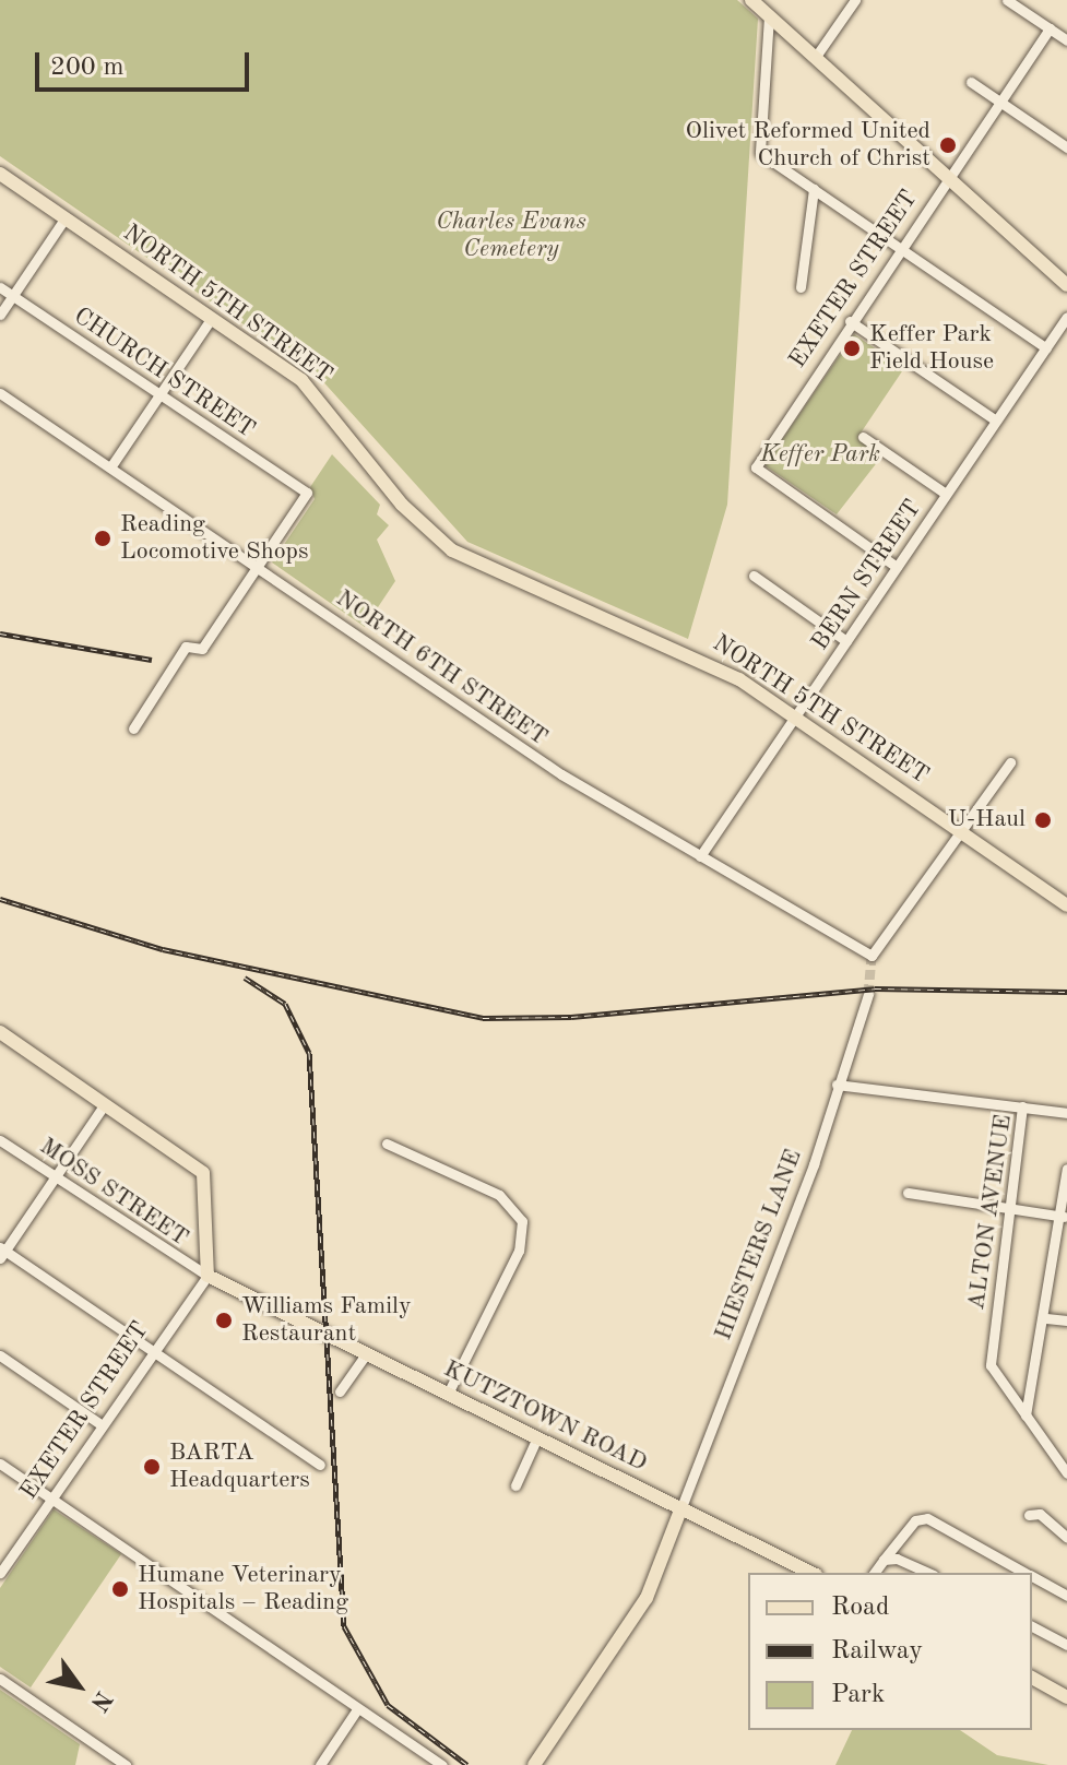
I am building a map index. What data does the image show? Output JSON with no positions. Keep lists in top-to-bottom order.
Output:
{
  "streets": {
    "main road": ["NORTH 5TH STREET", "KUTZTOWN ROAD"],
    "street": [
      "EXETER STREET",
      "CHURCH STREET",
      "BERN STREET",
      "NORTH 6TH STREET",
      "MOSS STREET",
      "ALTON AVENUE",
      "HIESTERS LANE"
    ]
  },
  "crossings": [
    ["EXETER STREET", "BERN STREET"],
    ["EXETER STREET", "MOSS STREET"],
    ["EXETER STREET", "KUTZTOWN ROAD"],
    ["NORTH 5TH STREET", "BERN STREET"],
    ["NORTH 5TH STREET", "NORTH 6TH STREET"],
    ["CHURCH STREET", "NORTH 6TH STREET"],
    ["BERN STREET", "NORTH 6TH STREET"],
    ["MOSS STREET", "KUTZTOWN ROAD"],
    ["HIESTERS LANE", "KUTZTOWN ROAD"]
  ],
  "parks": ["Charles Evans Cemetery", "Keffer Park"],
  "places": [
    "Olivet Reformed United Church of Christ",
    "Keffer Park Field House",
    "Reading Locomotive Shops",
    "U-Haul",
    "Williams Family Restaurant",
    "BARTA Headquarters",
    "Humane Veterinary Hospitals – Reading"
  ],
  "legend": ["Road", "Railway", "Park"],
  "scale_bar": "200 m",
  "north": "bottom right"
}
